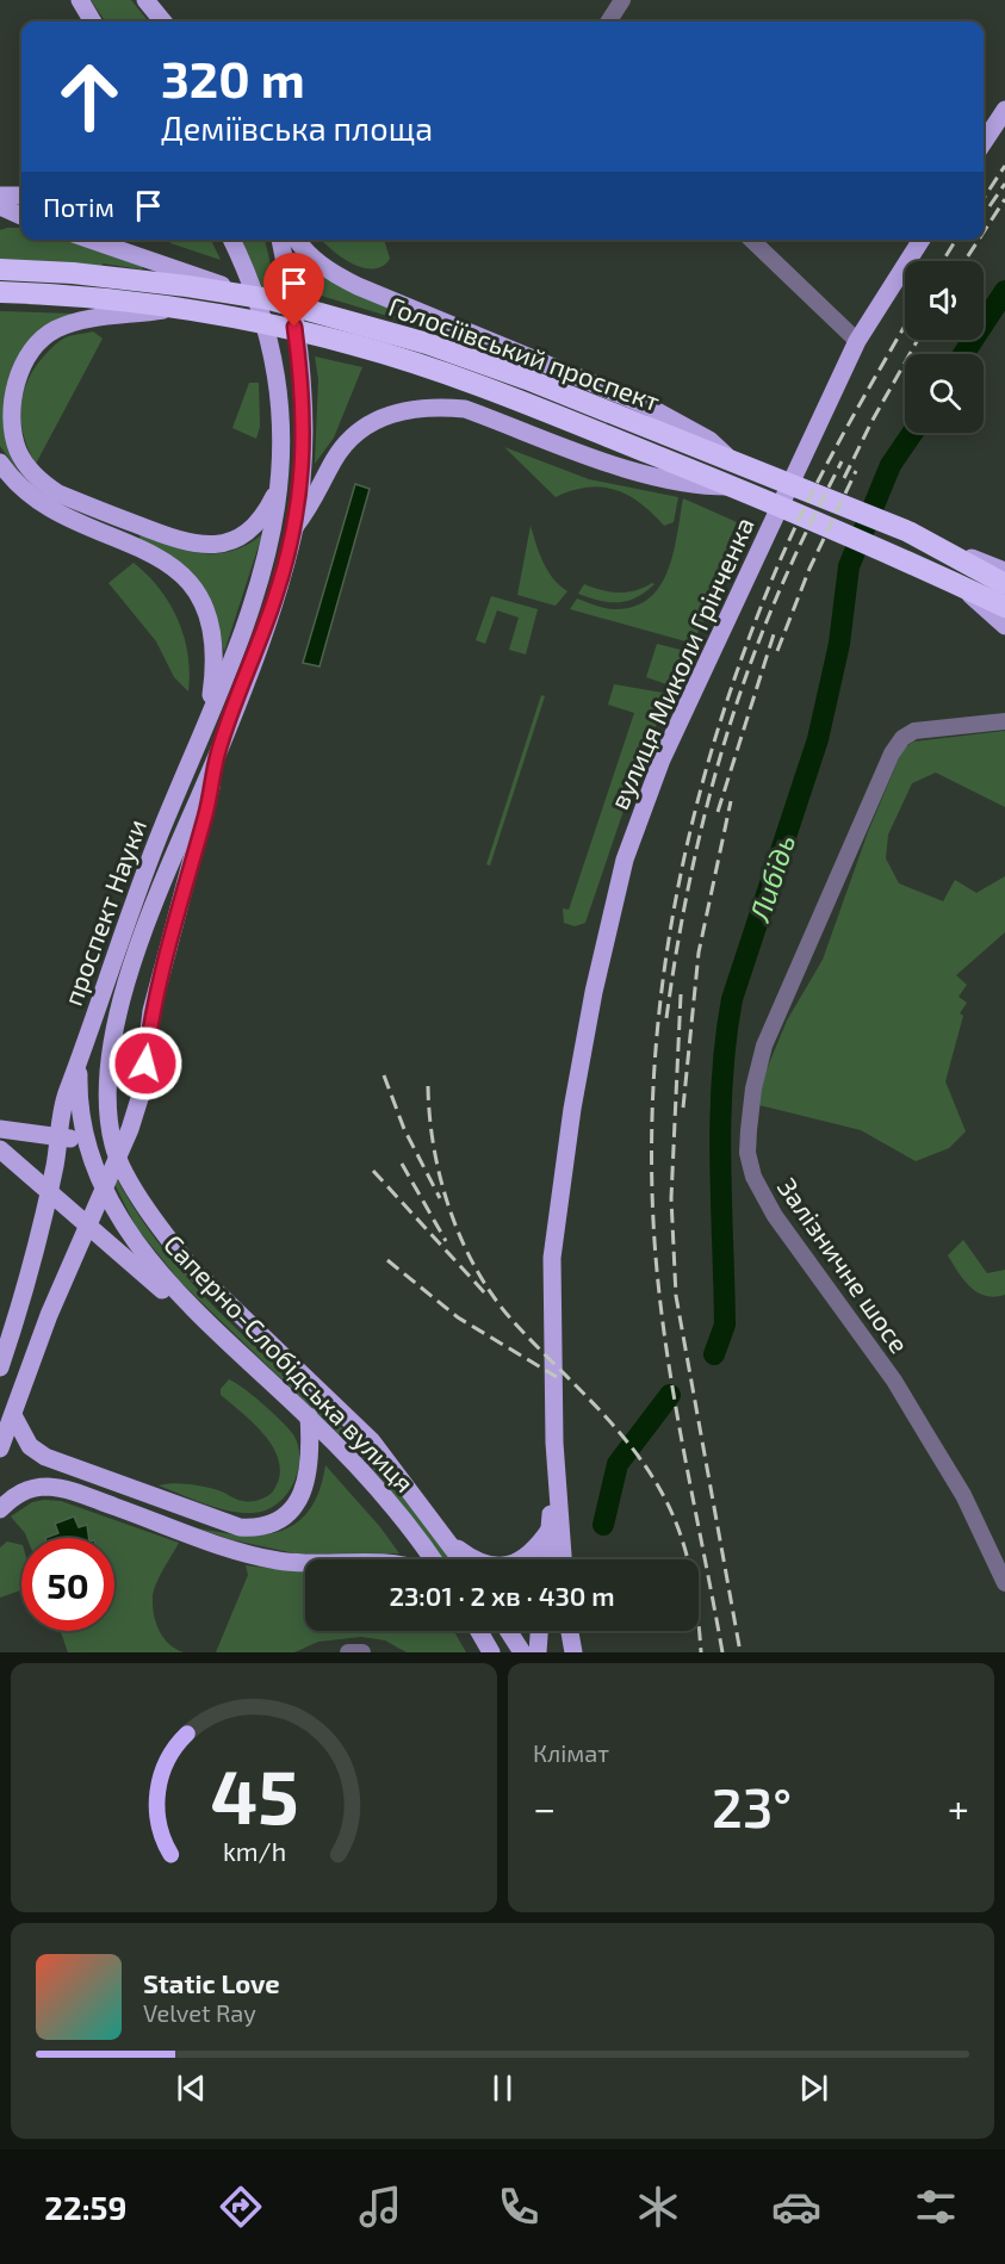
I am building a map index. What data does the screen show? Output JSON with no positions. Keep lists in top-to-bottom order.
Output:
{
  "streets": {
    "highway": ["Голосіївський проспект"],
    "main road": ["вулиця Миколи Грінченка", "проспект Науки", "Саперно-Слобідська вулиця"],
    "street": ["Залізничне шосе"]
  },
  "crossings": [
    ["проспект Науки", "Саперно-Слобідська вулиця"]
  ],
  "water": ["Либідь"],
  "page": {
    "turn": ["320 m", "Деміївська площа"],
    "then": "Потім",
    "limit": "50",
    "trip": "23:01 · 2 хв · 430 m",
    "tile": "Клімат",
    "heat": ["−", "23°", "+"],
    "song": ["Static Love", "Velvet Ray"],
    "tabs": "22:59",
    "gauge": ["45", "km/h"]
  }
}
